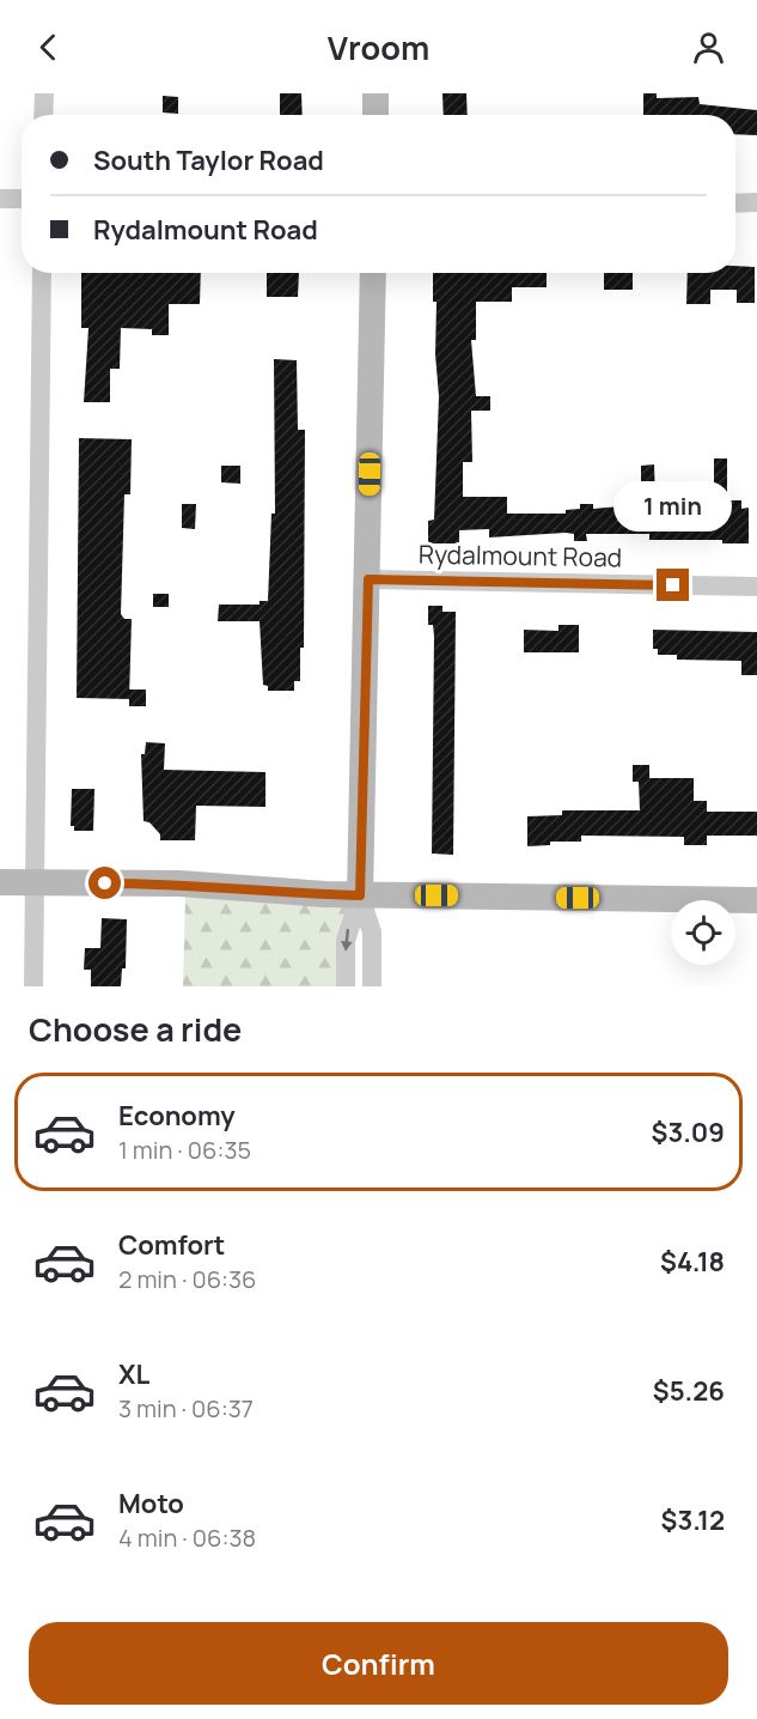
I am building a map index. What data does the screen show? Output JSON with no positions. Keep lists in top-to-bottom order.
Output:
{
  "streets": {
    "street": ["Rydalmount Road"]
  },
  "page": {
    "header": "Vroom",
    "banner": ["South Taylor Road", "Rydalmount Road"],
    "bubble": "1 min",
    "heading": "Choose a ride",
    "list": [
      {
        "name": "Economy",
        "note": "1 min · 06:35",
        "value": "$3.09"
      },
      {
        "name": "Comfort",
        "note": "2 min · 06:36",
        "value": "$4.18"
      },
      {
        "name": "XL",
        "note": "3 min · 06:37",
        "value": "$5.26"
      },
      {
        "name": "Moto",
        "note": "4 min · 06:38",
        "value": "$3.12"
      }
    ],
    "buttons": "Confirm"
  }
}
